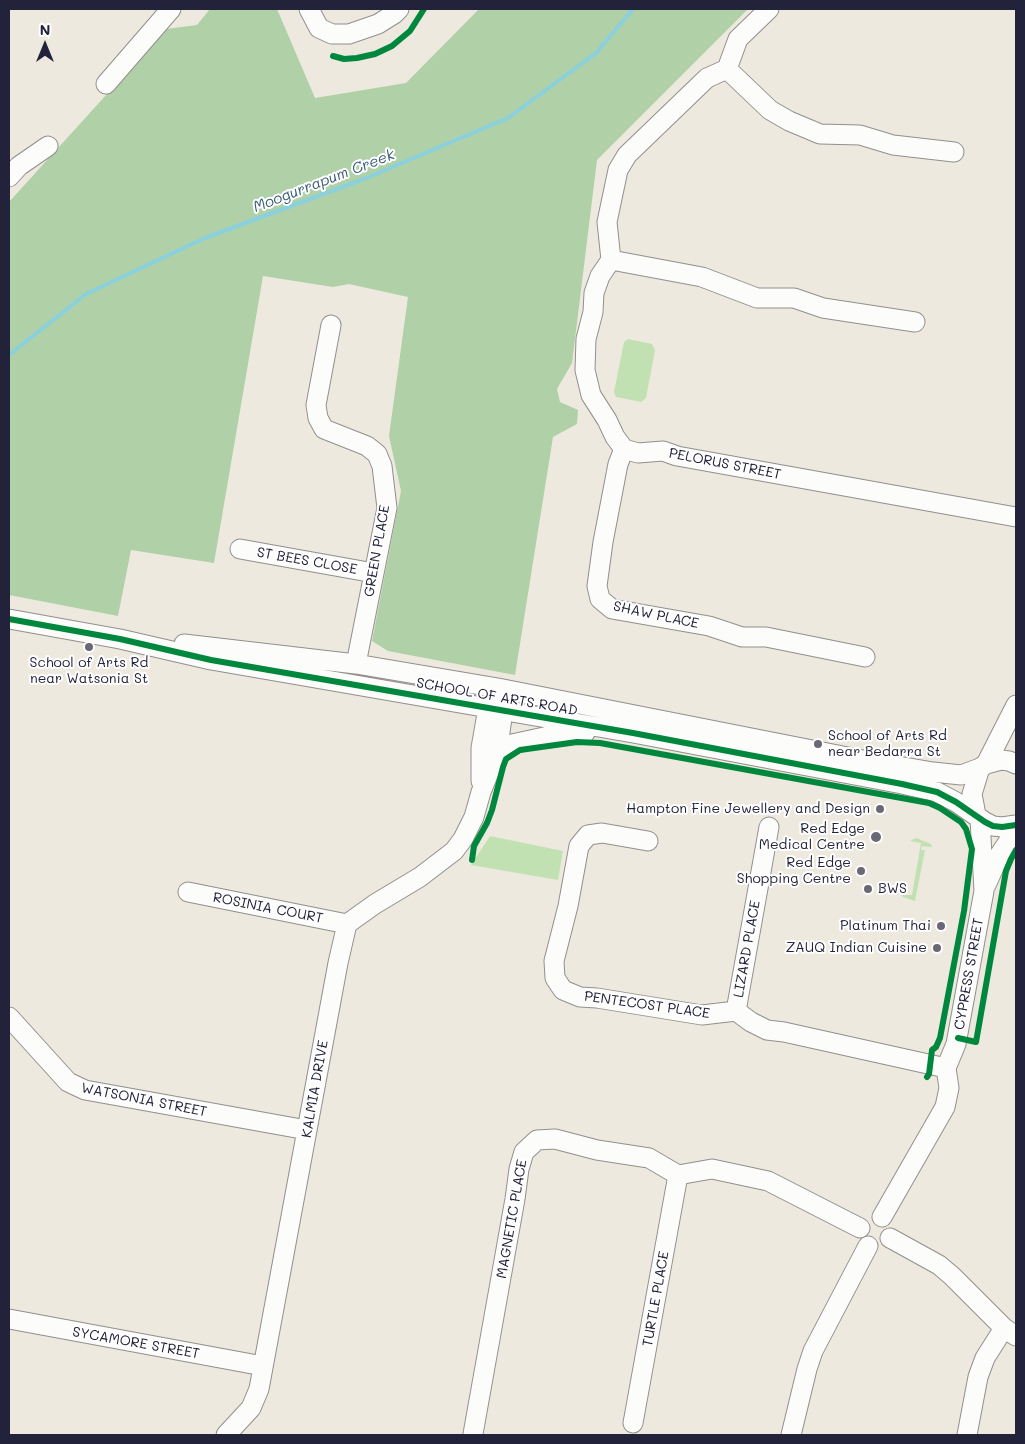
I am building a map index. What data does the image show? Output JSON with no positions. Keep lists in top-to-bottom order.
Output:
{
  "streets": {
    "street": [
      "PELORUS STREET",
      "GREEN PLACE",
      "ST BEES CLOSE",
      "SHAW PLACE",
      "SCHOOL OF ARTS ROAD",
      "ROSINIA COURT",
      "LIZARD PLACE",
      "CYPRESS STREET",
      "PENTECOST PLACE",
      "KALMIA DRIVE",
      "WATSONIA STREET",
      "MAGNETIC PLACE",
      "TURTLE PLACE",
      "SYCAMORE STREET"
    ]
  },
  "crossings": [
    ["PELORUS STREET", "SHAW PLACE"],
    ["GREEN PLACE", "ST BEES CLOSE"],
    ["GREEN PLACE", "SCHOOL OF ARTS ROAD"],
    ["SCHOOL OF ARTS ROAD", "CYPRESS STREET"],
    ["ROSINIA COURT", "KALMIA DRIVE"],
    ["LIZARD PLACE", "PENTECOST PLACE"],
    ["KALMIA DRIVE", "WATSONIA STREET"],
    ["KALMIA DRIVE", "SYCAMORE STREET"],
    ["MAGNETIC PLACE", "TURTLE PLACE"]
  ],
  "water": ["Moogurrapum Creek"],
  "places": [
    "School of Arts Rd near Watsonia St",
    "School of Arts Rd near Bedarra St",
    "Hampton Fine Jewellery and Design",
    "Red Edge Medical Centre",
    "Red Edge Shopping Centre",
    "BWS",
    "Platinum Thai",
    "ZAUQ Indian Cuisine"
  ],
  "north": "top"
}
